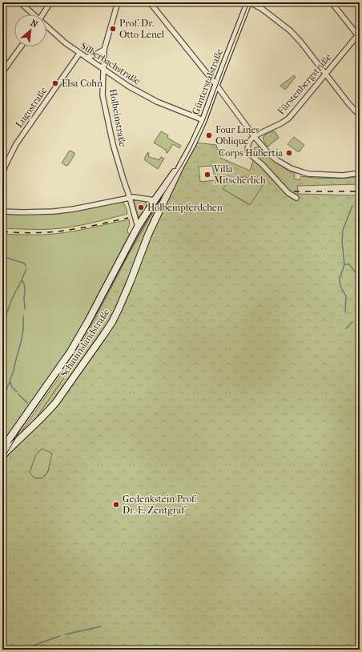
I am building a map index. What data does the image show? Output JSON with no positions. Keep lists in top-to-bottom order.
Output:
{
  "streets": {
    "main road": ["Günterstalstraße", "Schauinslandstraße"],
    "street": [
      "Silberbachstraße",
      "Fürstenbergstraße",
      "Lugostraße",
      "Holbeinstraße"
    ]
  },
  "crossings": [
    ["Silberbachstraße", "Günterstalstraße"],
    ["Silberbachstraße", "Lugostraße"],
    ["Silberbachstraße", "Holbeinstraße"],
    ["Günterstalstraße", "Holbeinstraße"],
    ["Günterstalstraße", "Schauinslandstraße"],
    ["Holbeinstraße", "Schauinslandstraße"]
  ],
  "places": [
    "Prof. Dr. Otto Lenel",
    "Elsa Cohn",
    "Four Lines Oblique",
    "Corps Hubertia",
    "Villa Mitscherlich",
    "Holbeinpferdchen",
    "Gedenkstein Prof. Dr. E. Zentgraf"
  ],
  "north": "top right"
}
